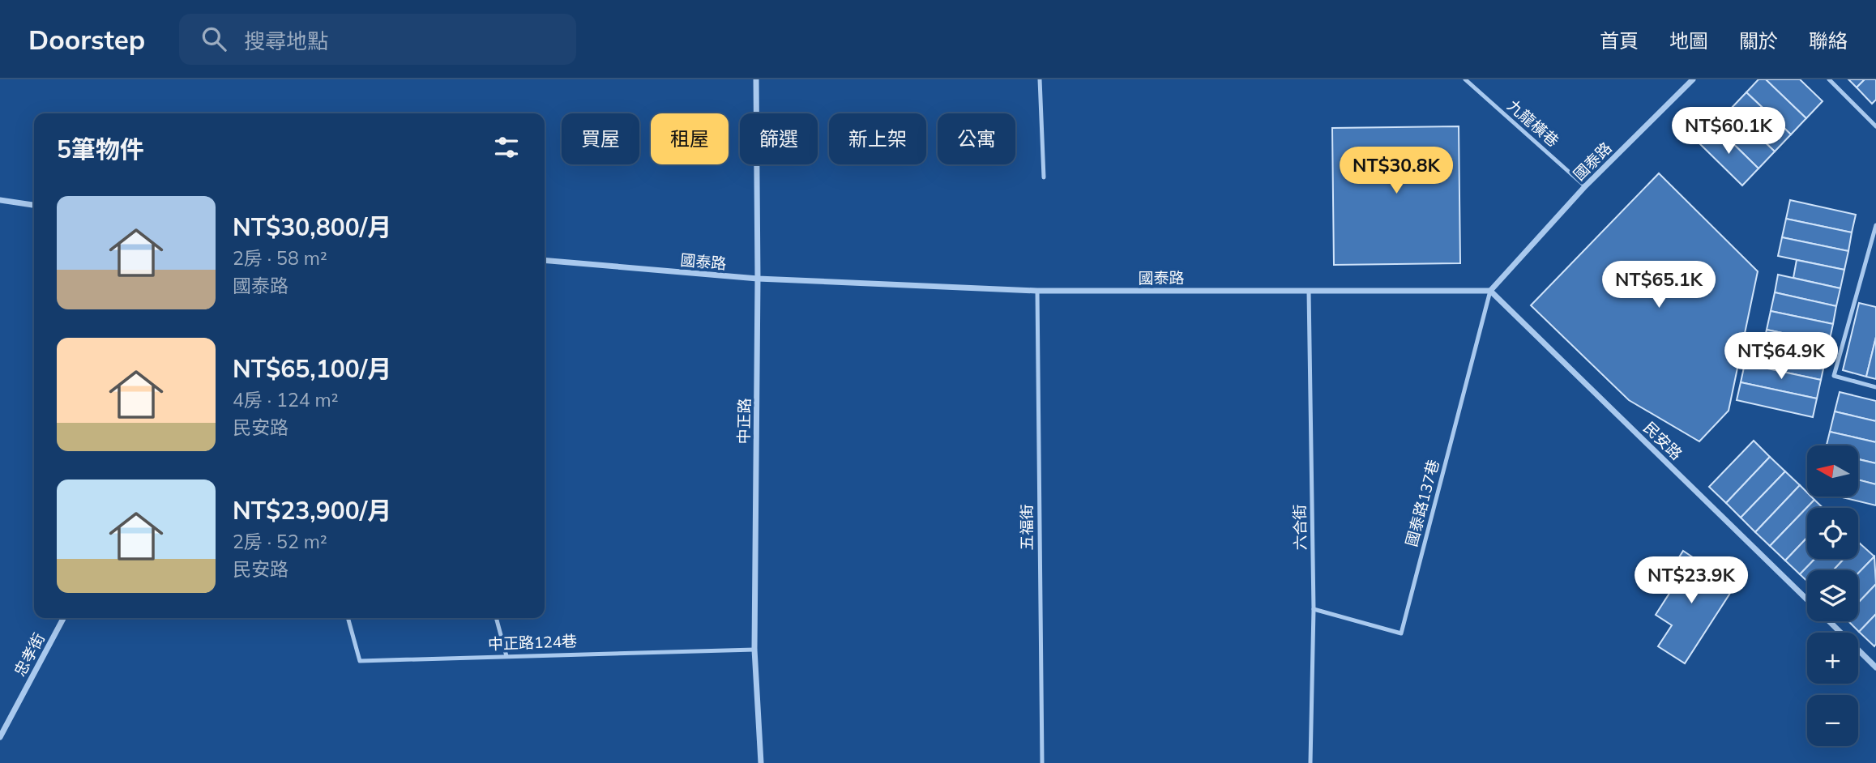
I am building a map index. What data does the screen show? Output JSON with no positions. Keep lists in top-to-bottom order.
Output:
{
  "streets": {
    "street": [
      "國泰路",
      "中正路",
      "民安路",
      "忠孝街"
    ],
    "lane": [
      "九龍橫巷",
      "國泰路137巷",
      "五福街",
      "六合街",
      "中正路124巷"
    ]
  },
  "crossings": [
    ["九龍橫巷", "國泰路"],
    ["國泰路", "中正路"],
    ["國泰路", "民安路"],
    ["國泰路", "國泰路137巷"],
    ["國泰路", "五福街"],
    ["國泰路", "六合街"],
    ["中正路", "中正路124巷"],
    ["民安路", "國泰路137巷"],
    ["國泰路137巷", "六合街"]
  ],
  "north": "left",
  "page": {
    "header": "Doorstep",
    "search": "搜尋地點",
    "nav": [
      "首頁",
      "地圖",
      "關於",
      "聯絡"
    ],
    "price": [
      "NT$60.1K",
      "NT$30.8K",
      "NT$65.1K",
      "NT$64.9K",
      "NT$23.9K"
    ],
    "chip": [
      "買屋",
      "租屋",
      "篩選",
      "新上架",
      "公寓"
    ],
    "heading": "5筆物件",
    "list": [
      {
        "name": "NT$30,800/月",
        "note": "2房 · 58 m² · 國泰路"
      },
      {
        "name": "NT$65,100/月",
        "note": "4房 · 124 m² · 民安路"
      },
      {
        "name": "NT$23,900/月",
        "note": "2房 · 52 m² · 民安路"
      }
    ],
    "map_buttons": ["+", "−"]
  }
}
